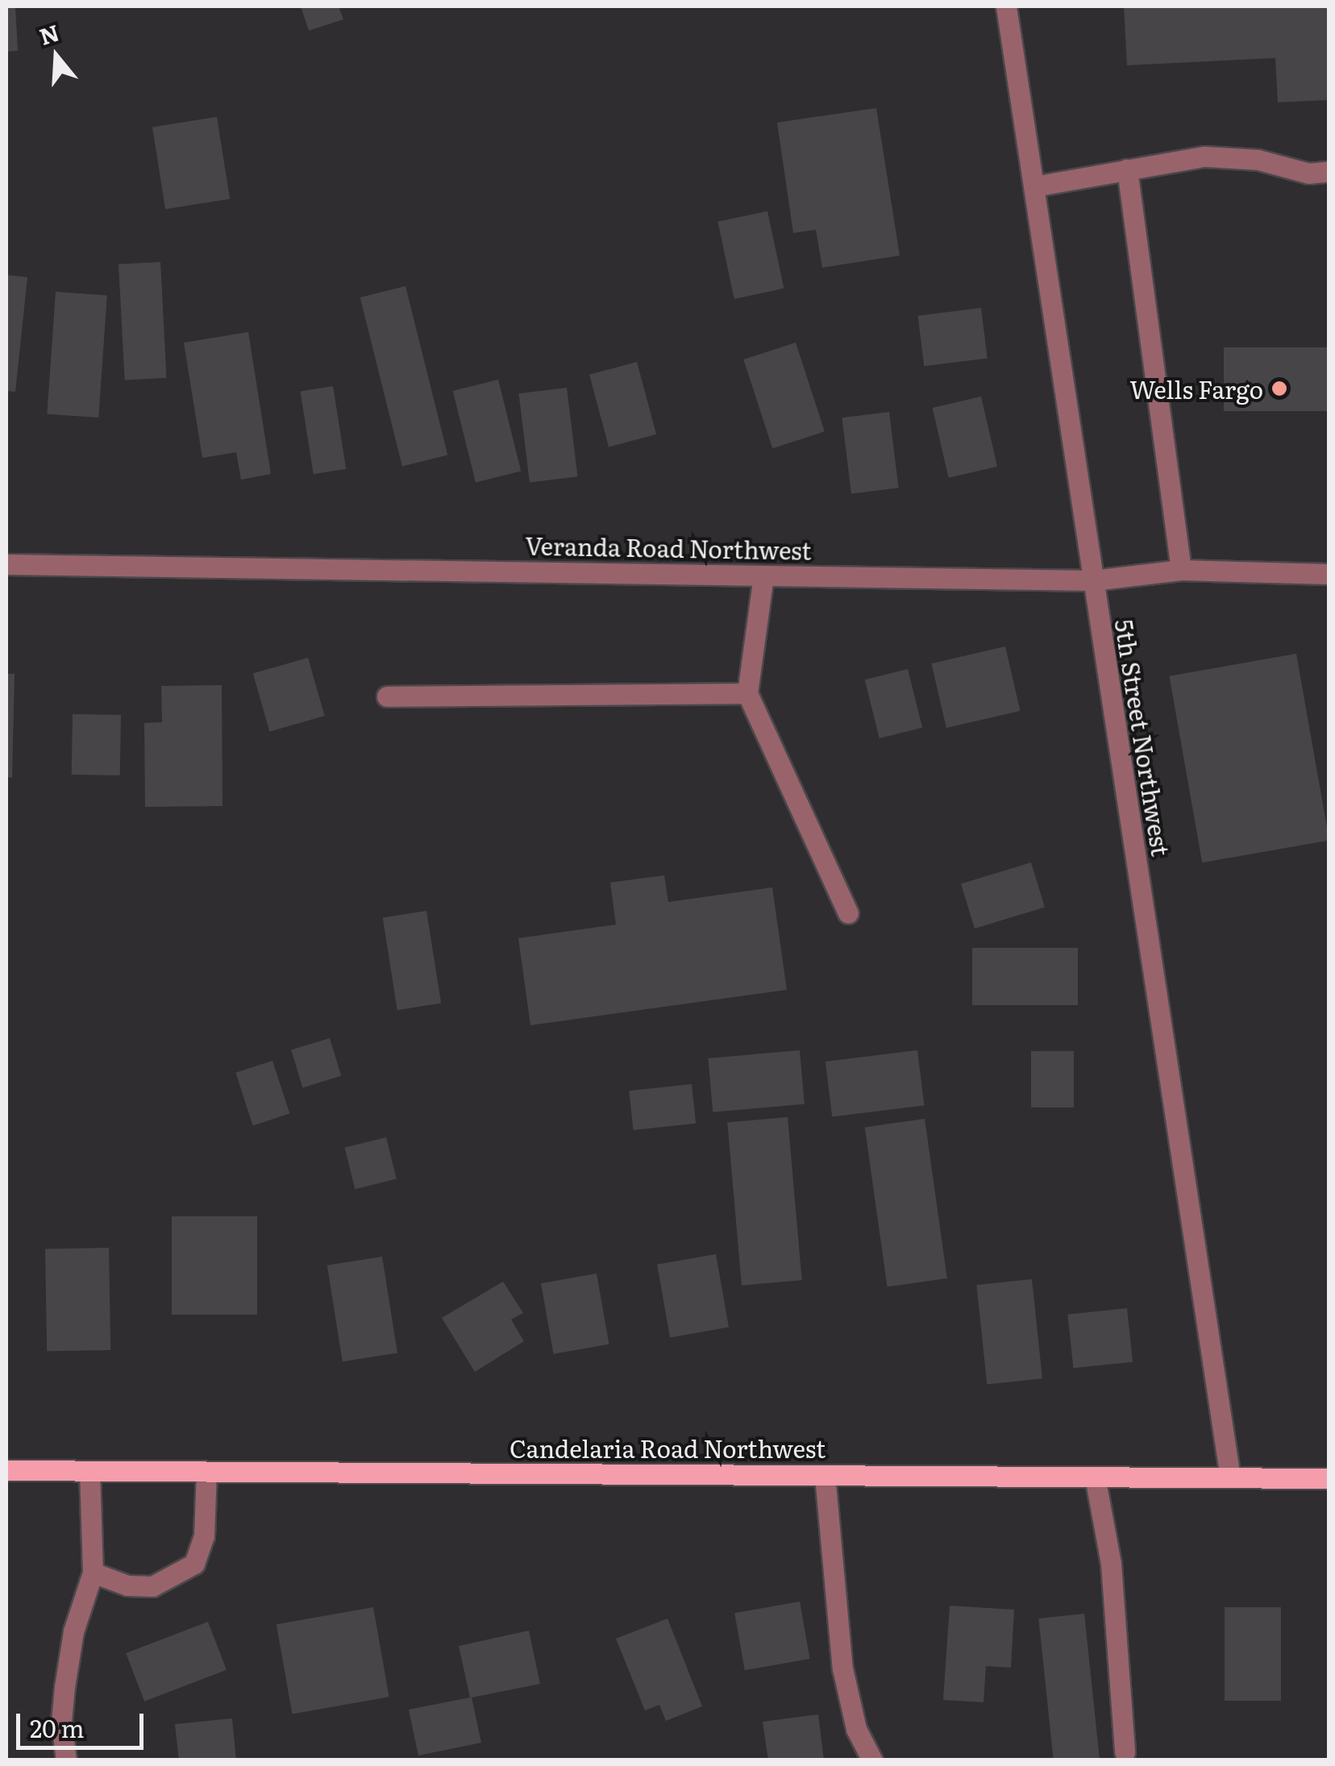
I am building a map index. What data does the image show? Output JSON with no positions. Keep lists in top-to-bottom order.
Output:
{
  "streets": {
    "main road": ["Candelaria Road Northwest"],
    "street": ["Veranda Road Northwest", "5th Street Northwest"]
  },
  "crossings": [
    ["Veranda Road Northwest", "5th Street Northwest"],
    ["5th Street Northwest", "Candelaria Road Northwest"]
  ],
  "places": ["Wells Fargo"],
  "scale_bar": "20 m",
  "north": "top"
}
